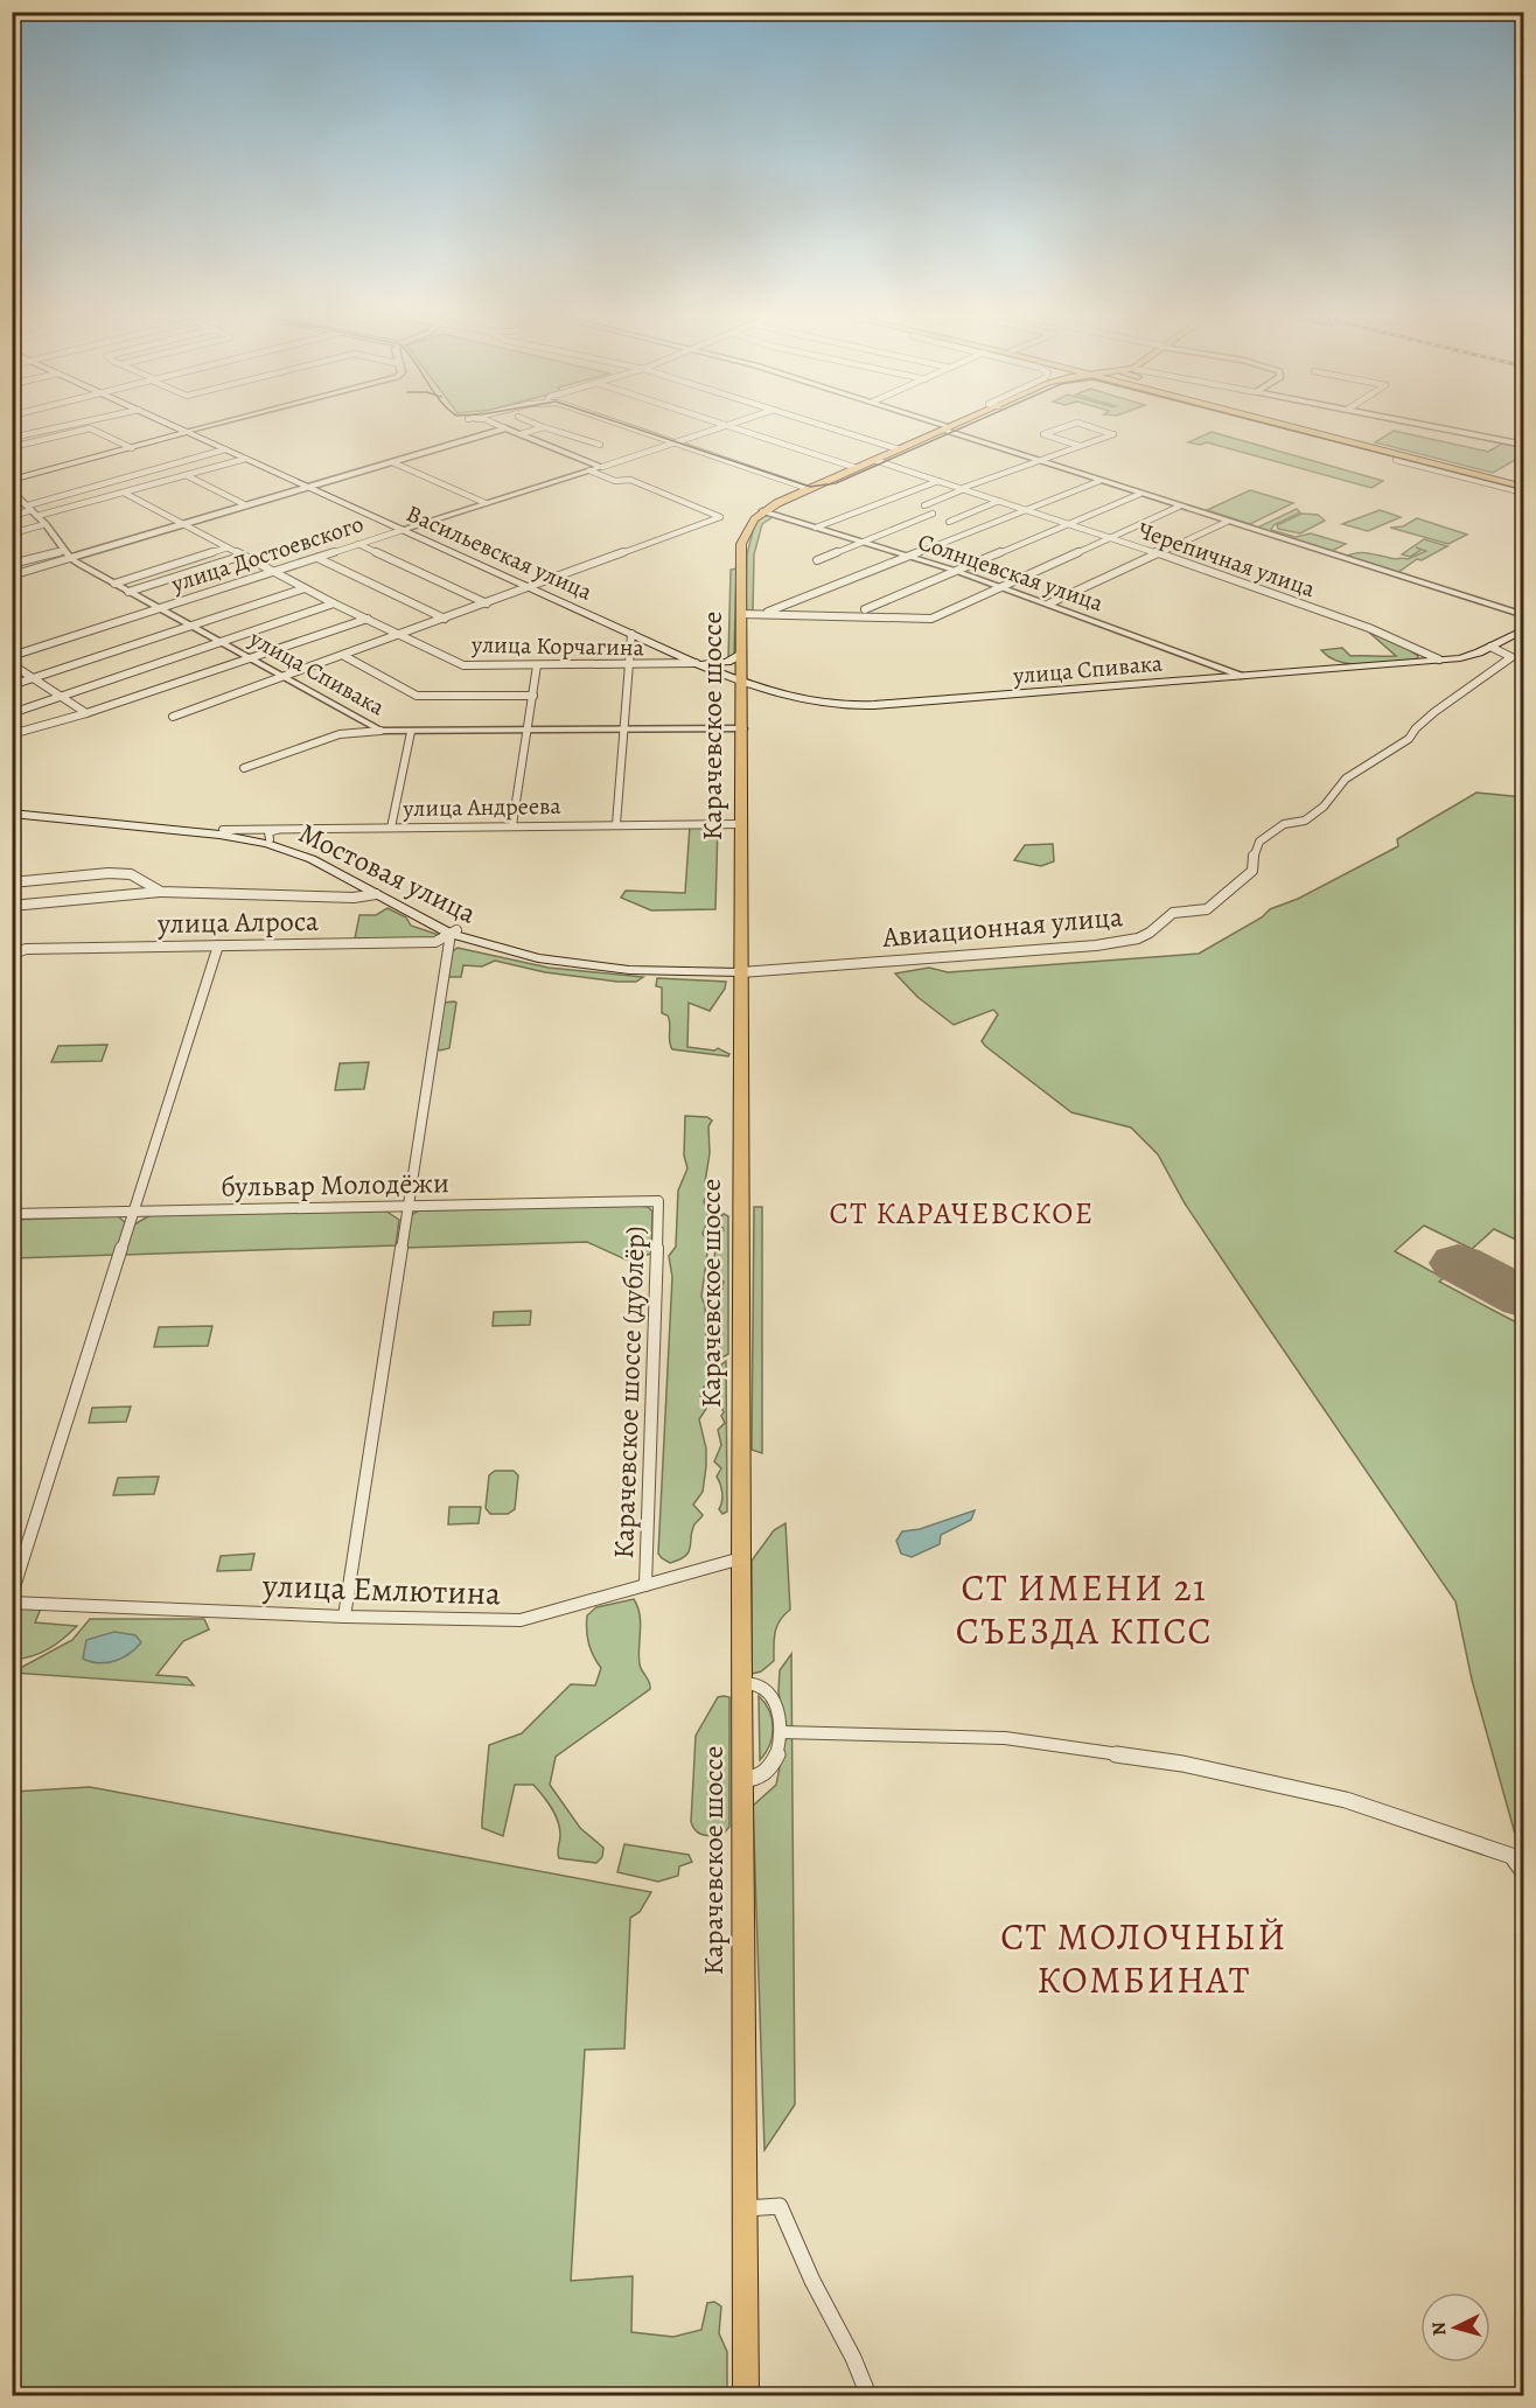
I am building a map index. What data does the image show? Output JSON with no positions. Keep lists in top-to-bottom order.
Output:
{
  "streets": {
    "main road": [
      "Васильевская улица",
      "улица Спивака",
      "Карачевское шоссе",
      "Мостовая улица"
    ],
    "street": [
      "улица Достоевского",
      "Черепичная улица",
      "Солнцевская улица",
      "улица Корчагина",
      "улица Андреева",
      "улица Алроса",
      "Авиационная улица",
      "бульвар Молодёжи",
      "Карачевское шоссе (дублёр)",
      "улица Емлютина"
    ]
  },
  "crossings": [
    ["Васильевская улица", "улица Достоевского"],
    ["Васильевская улица", "улица Корчагина"],
    ["Васильевская улица", "улица Спивака"],
    ["Васильевская улица", "Карачевское шоссе"],
    ["улица Достоевского", "улица Корчагина"],
    ["улица Достоевского", "улица Спивака"],
    ["Черепичная улица", "улица Спивака"],
    ["Солнцевская улица", "улица Спивака"],
    ["Солнцевская улица", "Карачевское шоссе"],
    ["улица Спивака", "Карачевское шоссе"],
    ["Карачевское шоссе", "улица Андреева"],
    ["Карачевское шоссе", "Мостовая улица"],
    ["Карачевское шоссе", "Авиационная улица"],
    ["Карачевское шоссе", "улица Емлютина"],
    ["улица Андреева", "Мостовая улица"],
    ["Мостовая улица", "улица Алроса"],
    ["Мостовая улица", "Авиационная улица"],
    ["бульвар Молодёжи", "Карачевское шоссе (дублёр)"],
    ["Карачевское шоссе (дублёр)", "улица Емлютина"]
  ],
  "districts": ["СТ КАРАЧЕВСКОЕ", "СТ ИМЕНИ 21 СЪЕЗДА КПСС", "СТ МОЛОЧНЫЙ КОМБИНАТ"],
  "north": "left"
}
